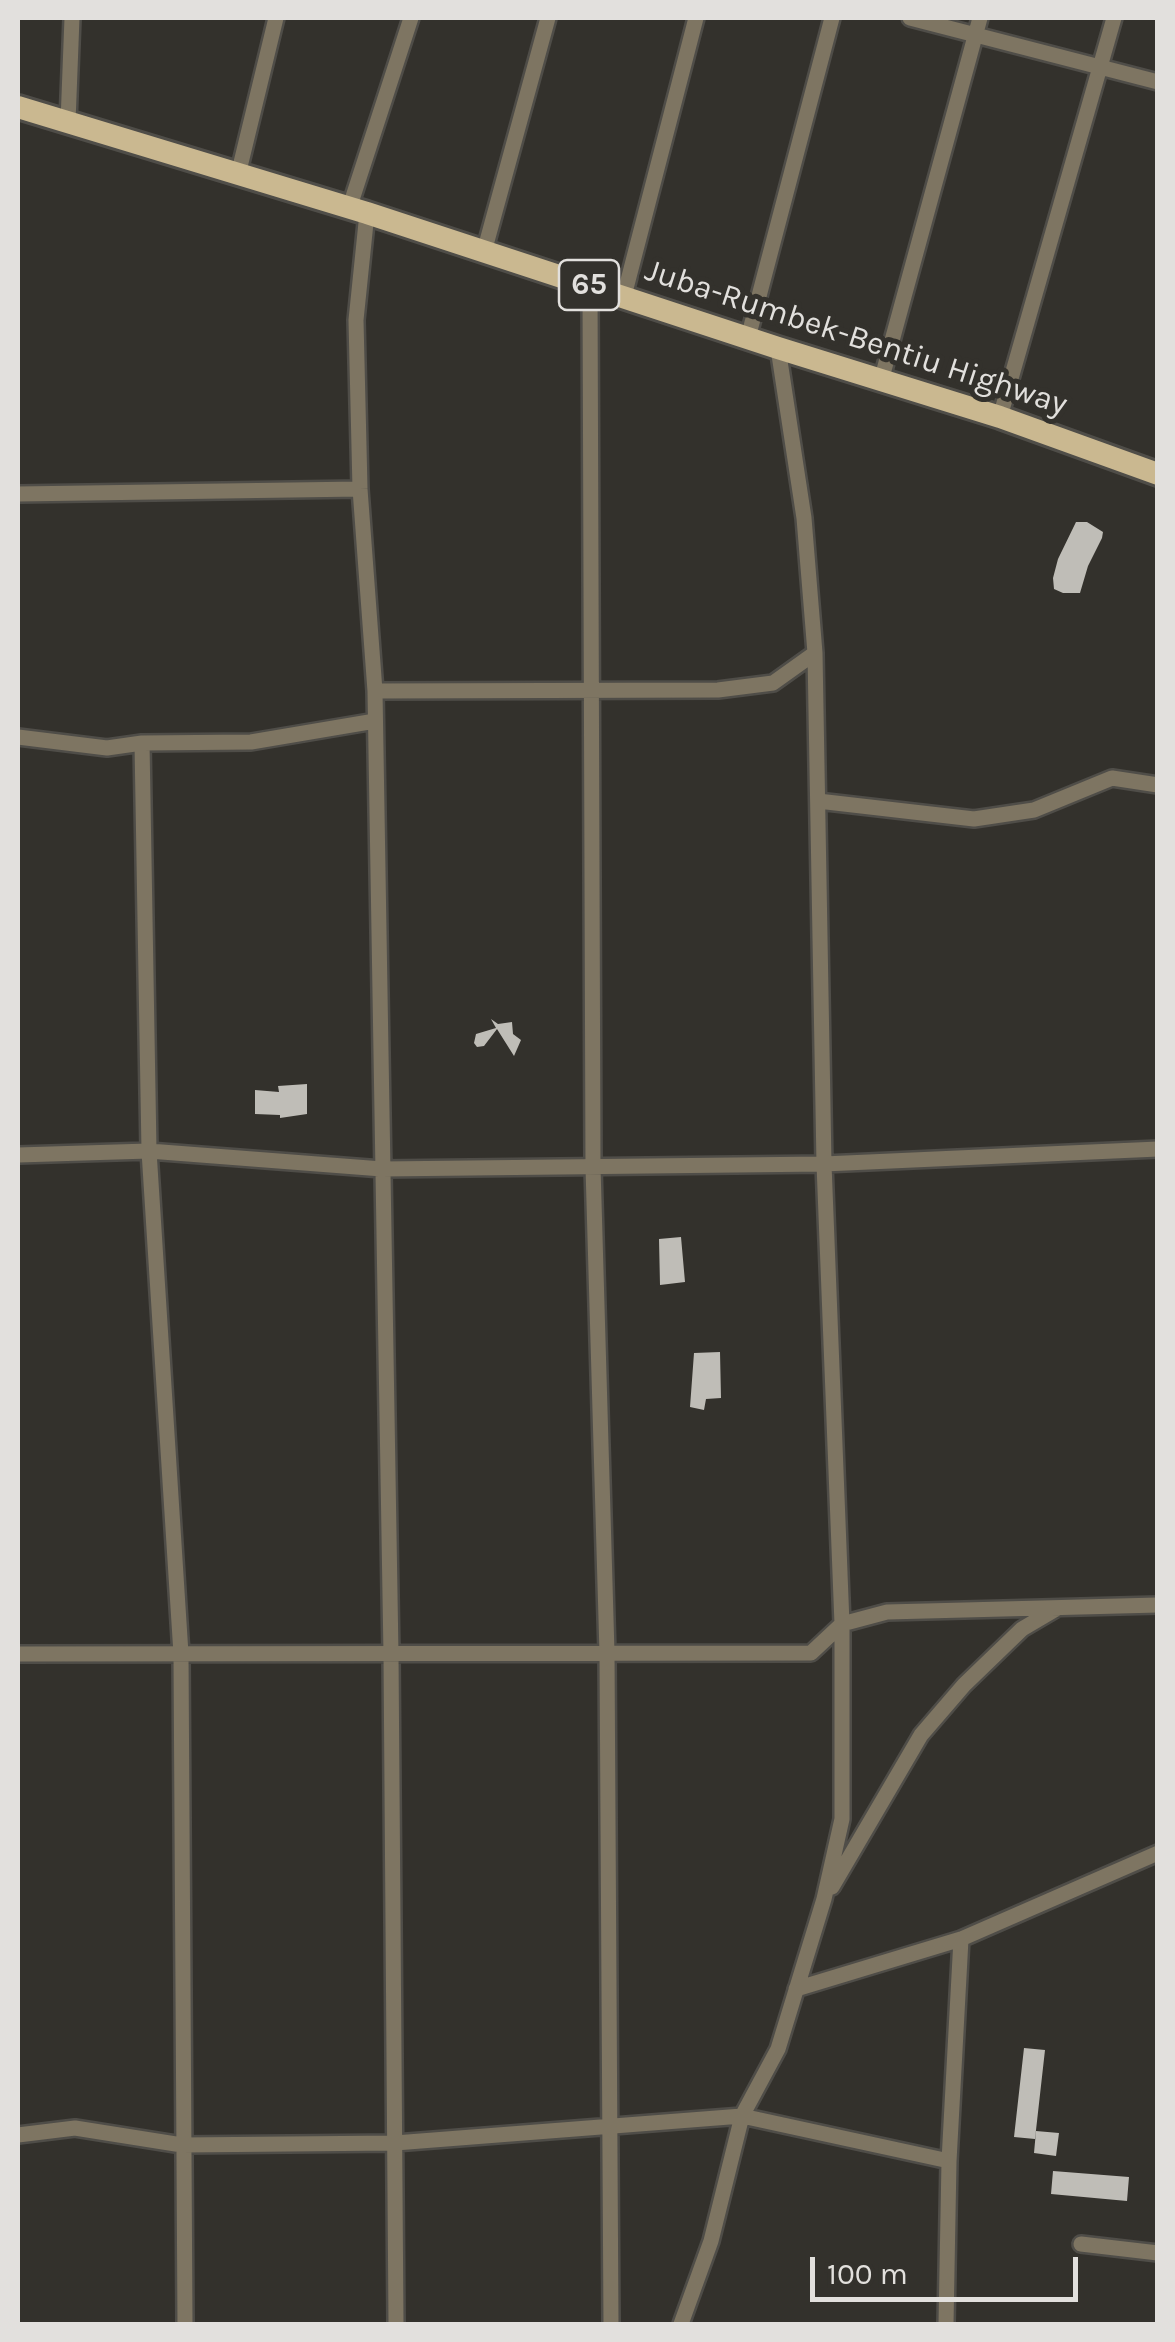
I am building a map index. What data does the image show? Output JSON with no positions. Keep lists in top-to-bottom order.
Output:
{
  "streets": {
    "main road": ["65", "Juba-Rumbek-Bentiu Highway"]
  },
  "scale_bar": "100 m"
}
